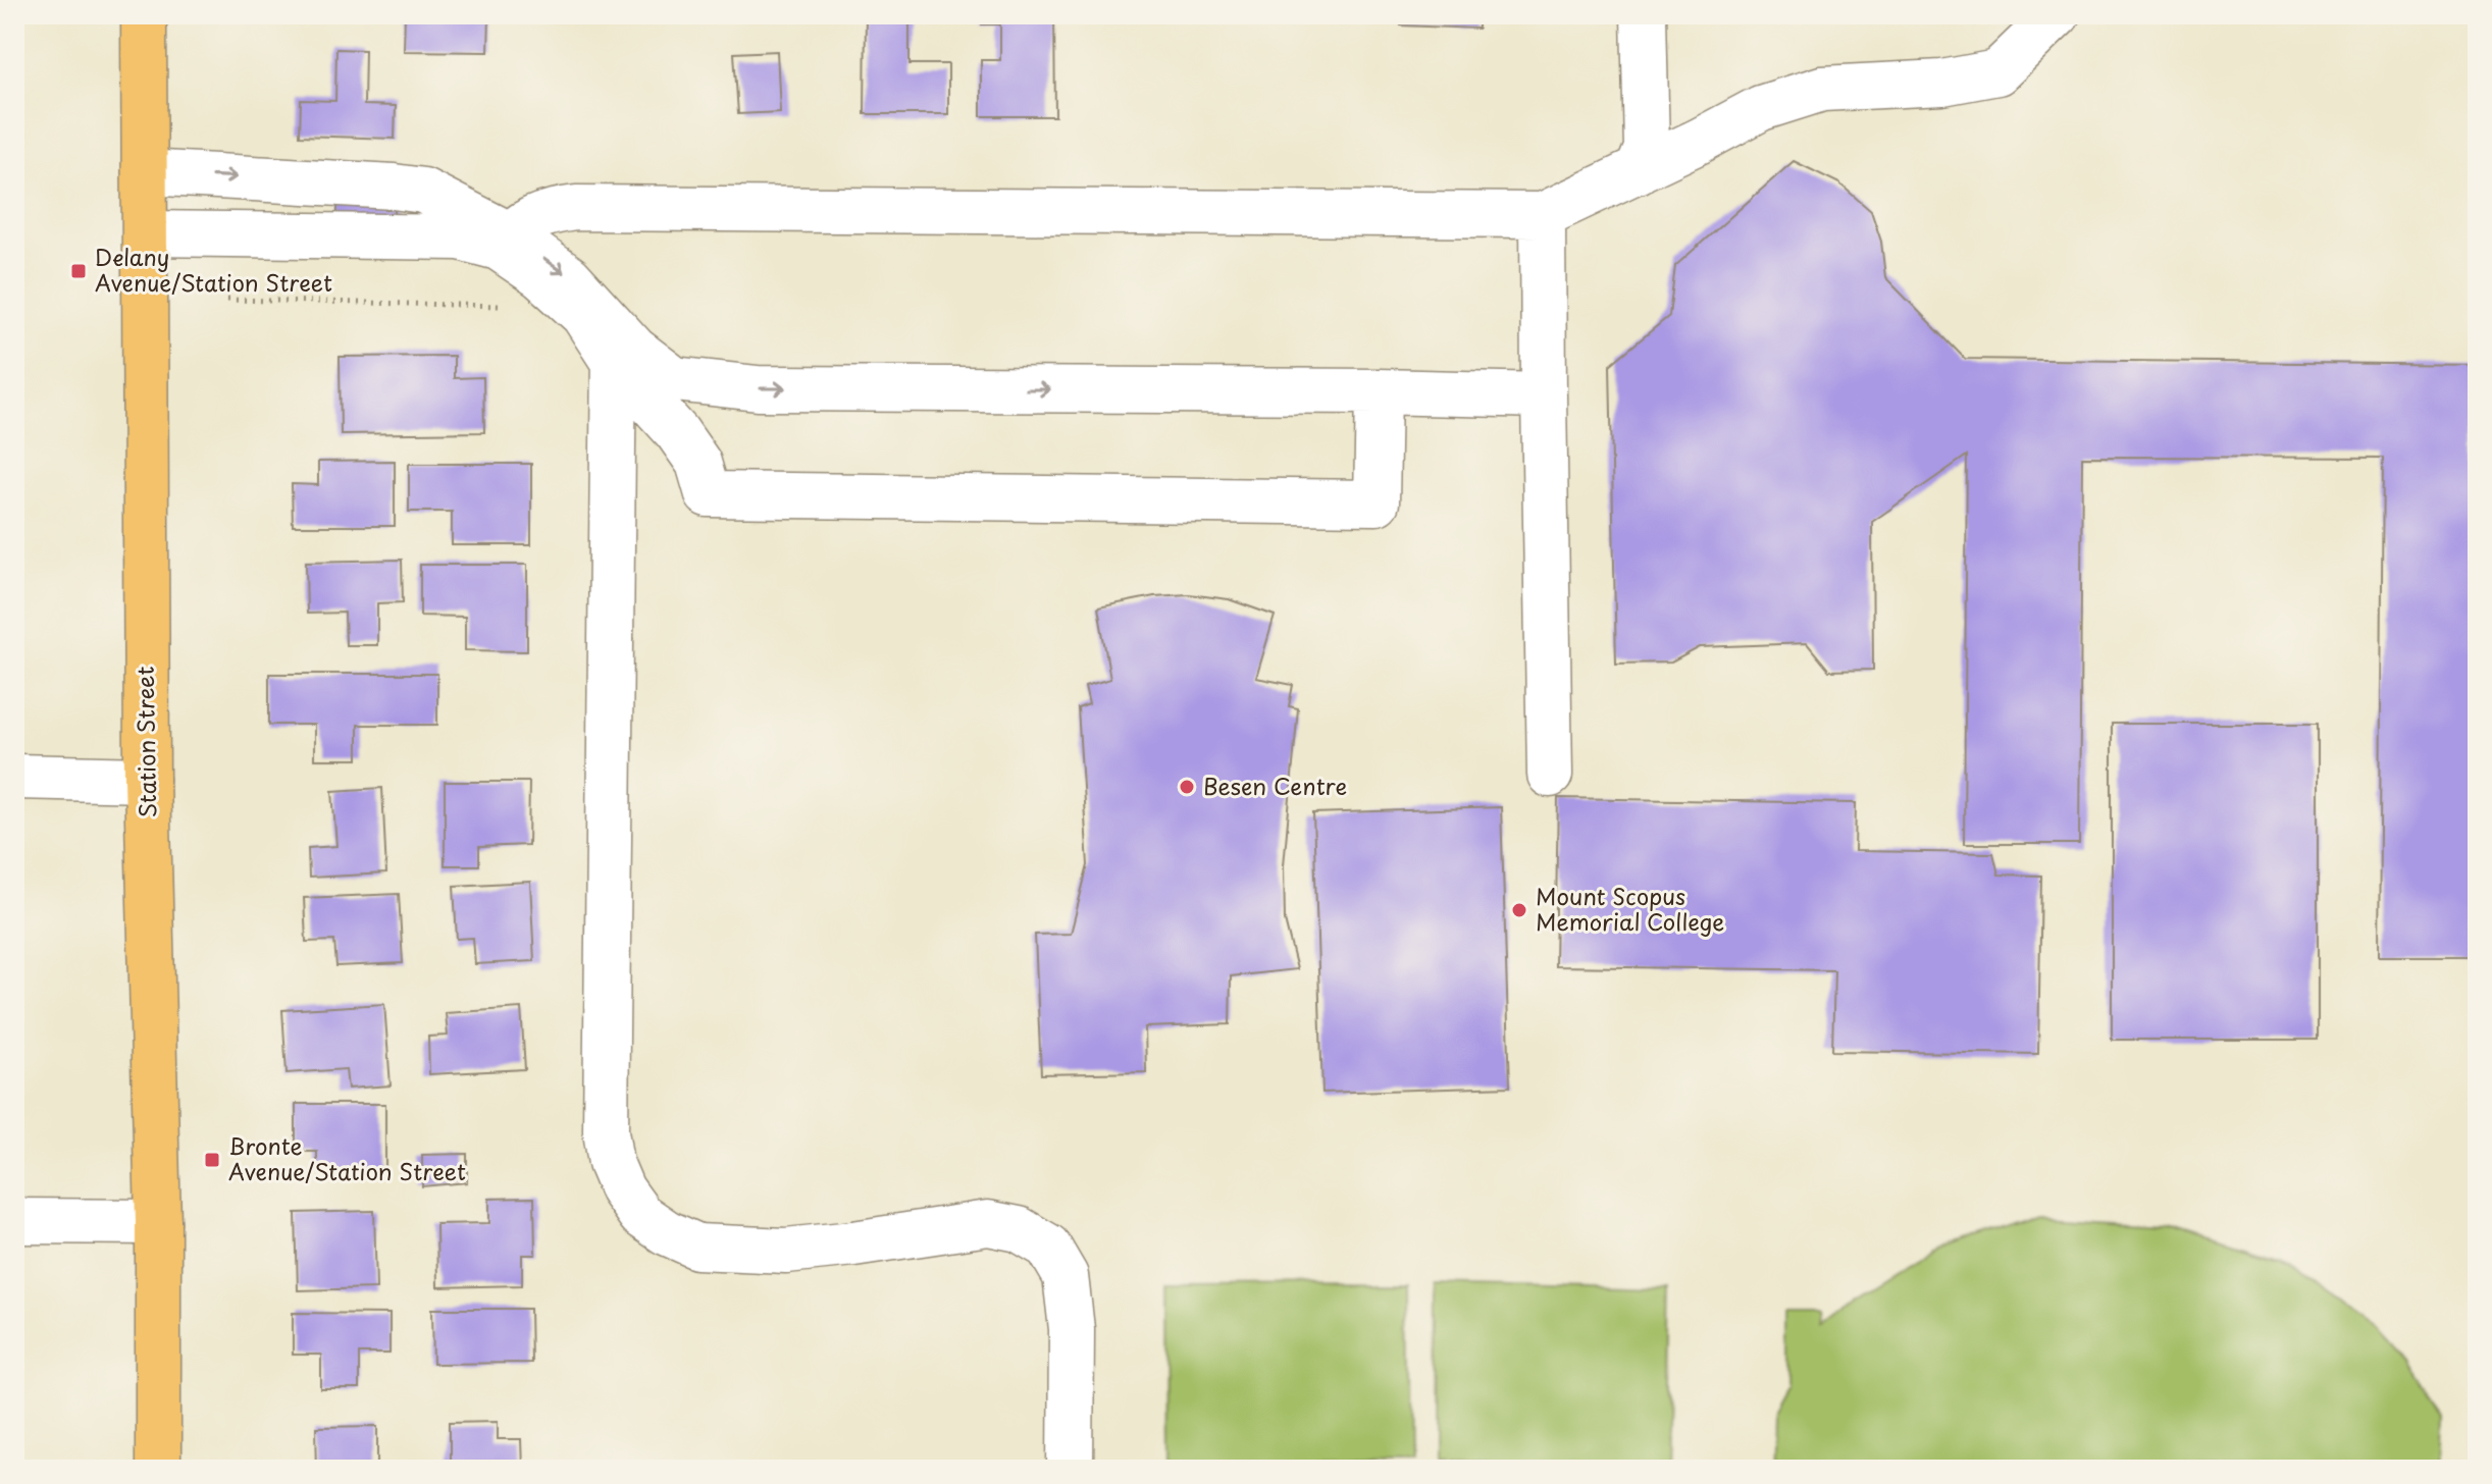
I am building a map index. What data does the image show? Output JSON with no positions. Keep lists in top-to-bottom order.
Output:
{
  "streets": {
    "main road": ["Station Street"]
  },
  "places": {
    "transit": ["Delany Avenue/Station Street", "Bronte Avenue/Station Street"],
    "other": ["Besen Centre", "Mount Scopus Memorial College"]
  }
}
